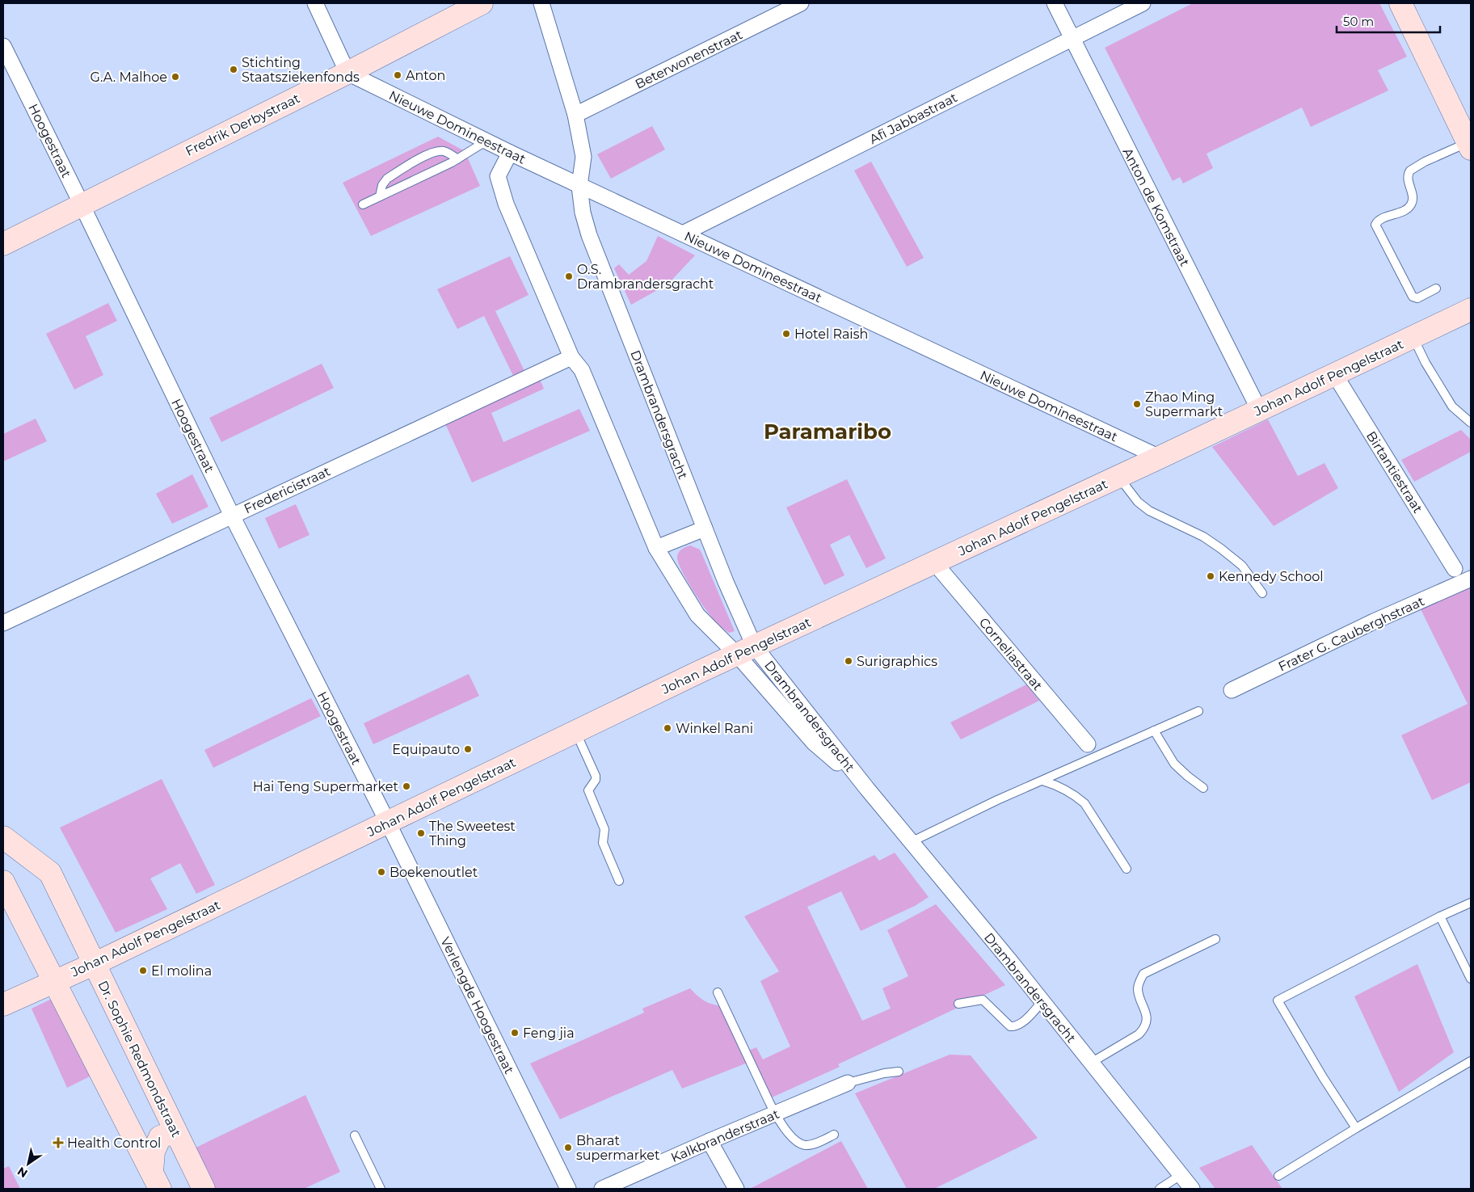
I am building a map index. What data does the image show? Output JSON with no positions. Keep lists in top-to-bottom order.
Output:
{
  "streets": {
    "main road": ["Fredrik Derbystraat", "Johan Adolf Pengelstraat", "Dr. Sophie Redmondstraat"],
    "street": [
      "Beterwonenstraat",
      "Afi Jabbastraat",
      "Nieuwe Domineestraat",
      "Hoogestraat",
      "Anton de Komstraat",
      "Drambrandersgracht",
      "Birtantiestraat",
      "Fredericistraat",
      "Frater G. Cauberghstraat",
      "Corneliastraat",
      "Verlengde Hoogestraat",
      "Kalkbranderstraat"
    ]
  },
  "crossings": [
    ["Beterwonenstraat", "Drambrandersgracht"],
    ["Afi Jabbastraat", "Nieuwe Domineestraat"],
    ["Afi Jabbastraat", "Anton de Komstraat"],
    ["Fredrik Derbystraat", "Nieuwe Domineestraat"],
    ["Fredrik Derbystraat", "Hoogestraat"],
    ["Nieuwe Domineestraat", "Johan Adolf Pengelstraat"],
    ["Nieuwe Domineestraat", "Drambrandersgracht"],
    ["Hoogestraat", "Johan Adolf Pengelstraat"],
    ["Hoogestraat", "Fredericistraat"],
    ["Hoogestraat", "Verlengde Hoogestraat"],
    ["Anton de Komstraat", "Johan Adolf Pengelstraat"],
    ["Johan Adolf Pengelstraat", "Drambrandersgracht"],
    ["Johan Adolf Pengelstraat", "Birtantiestraat"],
    ["Johan Adolf Pengelstraat", "Corneliastraat"],
    ["Johan Adolf Pengelstraat", "Verlengde Hoogestraat"],
    ["Johan Adolf Pengelstraat", "Dr. Sophie Redmondstraat"],
    ["Drambrandersgracht", "Fredericistraat"]
  ],
  "districts": ["Paramaribo"],
  "places": {
    "other": [
      "Stichting Staatsziekenfonds",
      "Anton",
      "G.A. Malhoe",
      "O.S. Drambrandersgracht",
      "Hotel Raish",
      "Zhao Ming Supermarkt",
      "Kennedy School",
      "Surigraphics",
      "Winkel Rani",
      "Equipauto",
      "Hai Teng Supermarket",
      "The Sweetest Thing",
      "Boekenoutlet",
      "El molina",
      "Feng jia",
      "Bharat supermarket"
    ],
    "health": ["Health Control"]
  },
  "scale_bar": "50 m",
  "north": "bottom left"
}
